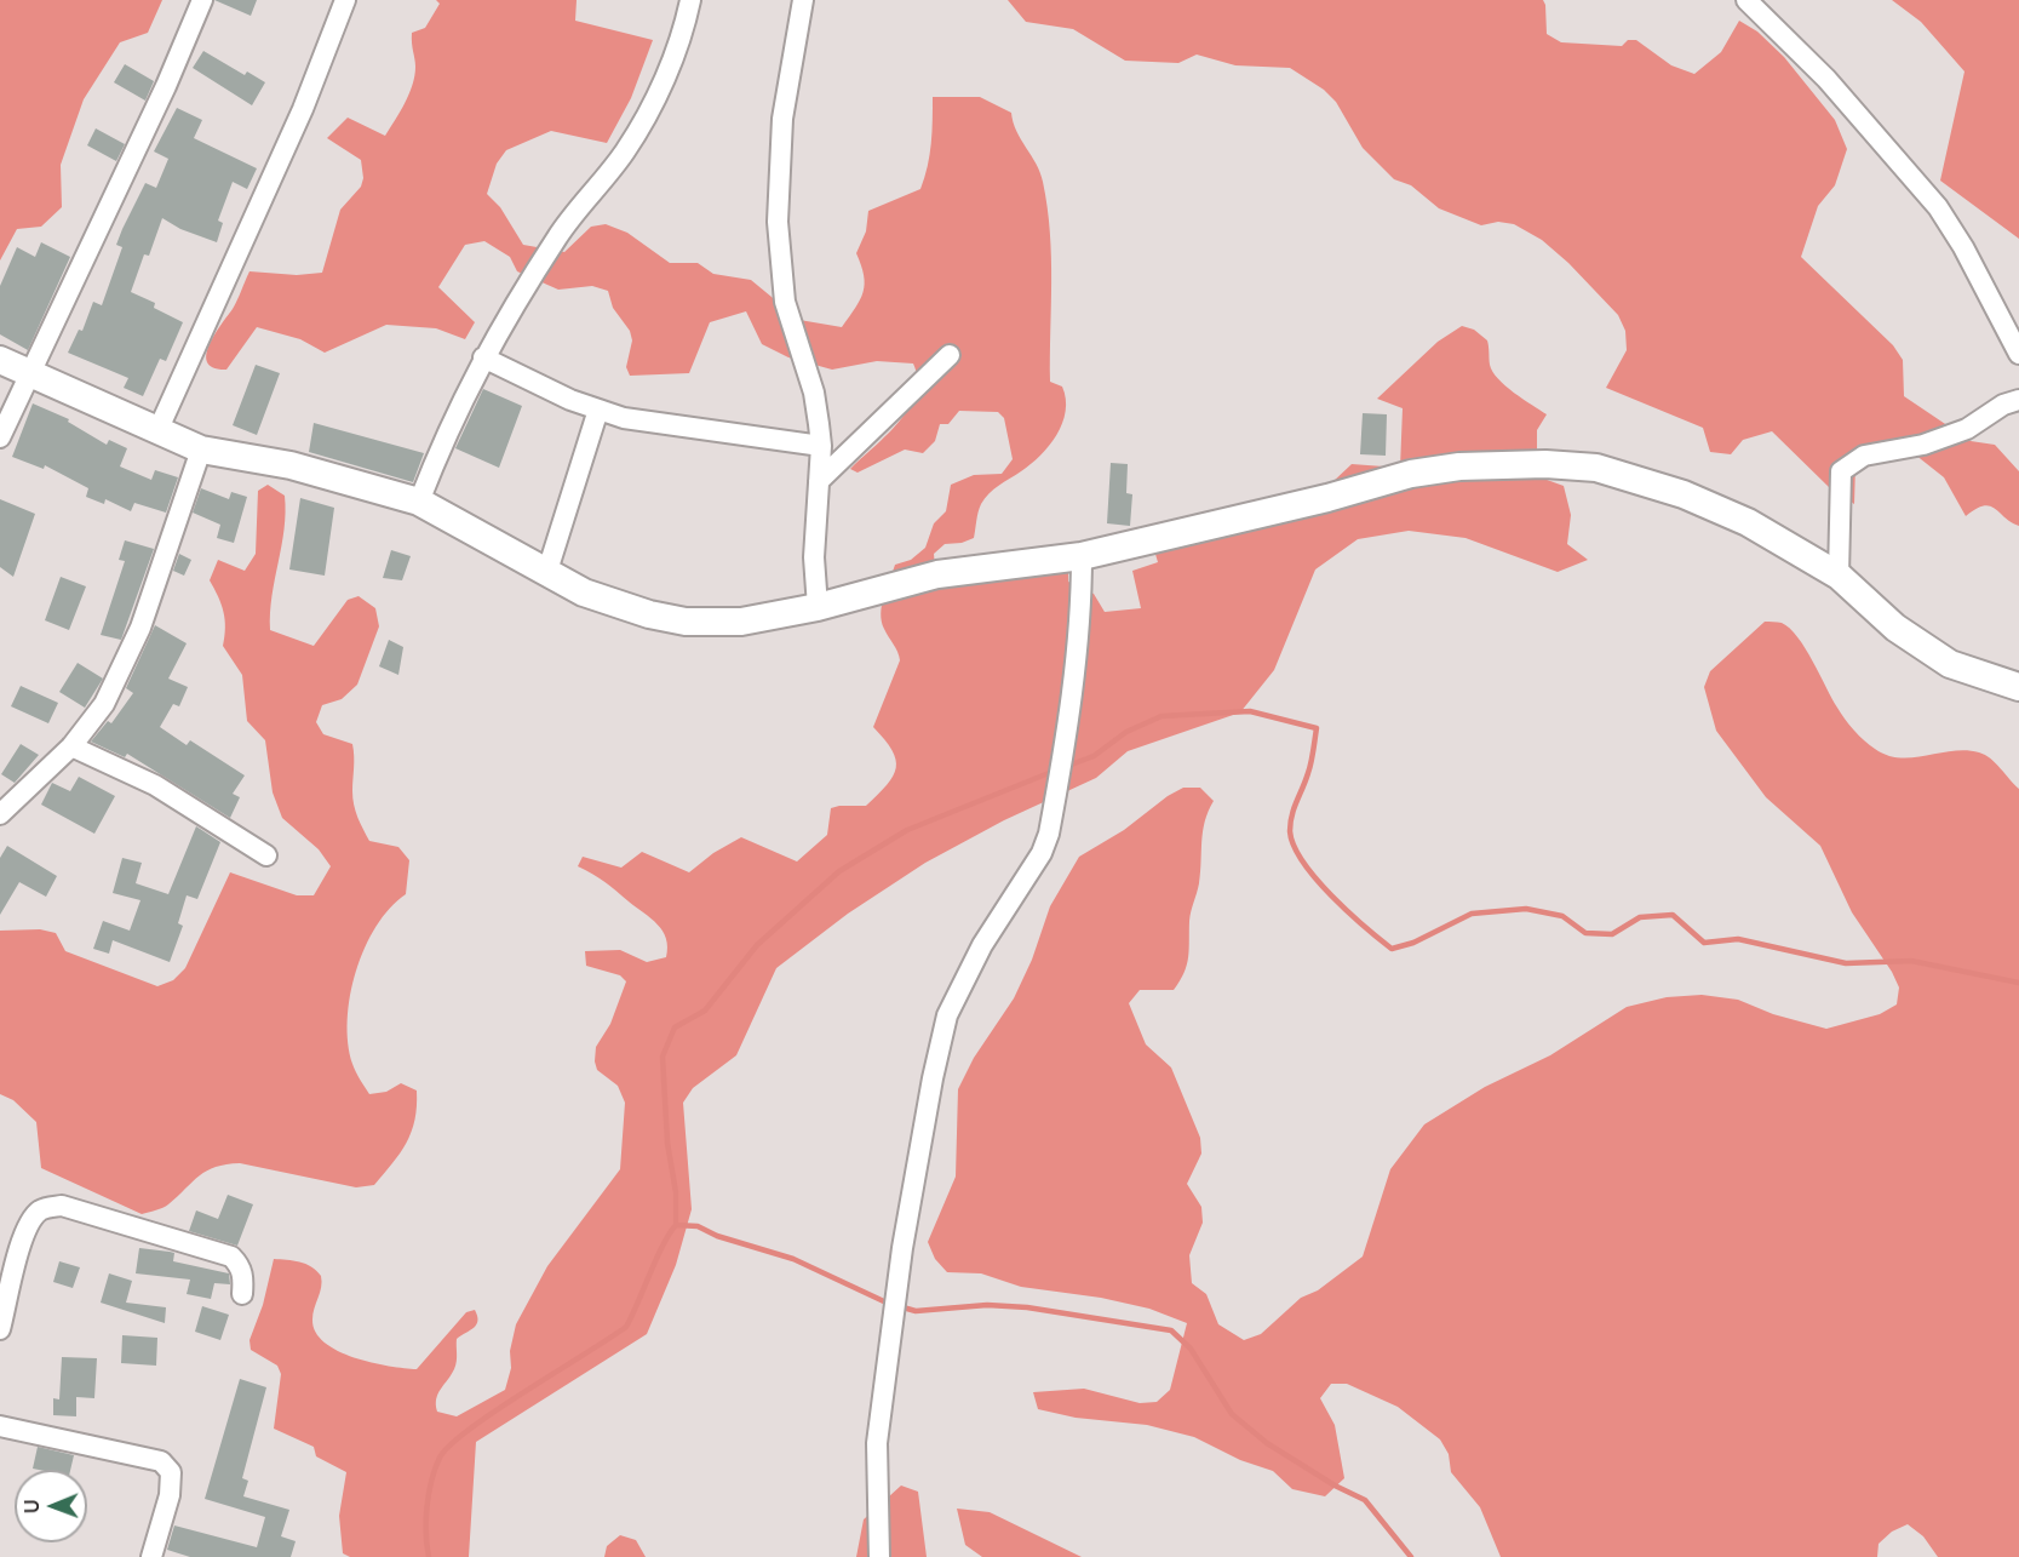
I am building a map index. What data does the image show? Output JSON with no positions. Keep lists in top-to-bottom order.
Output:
{
  "north": "left"
}
